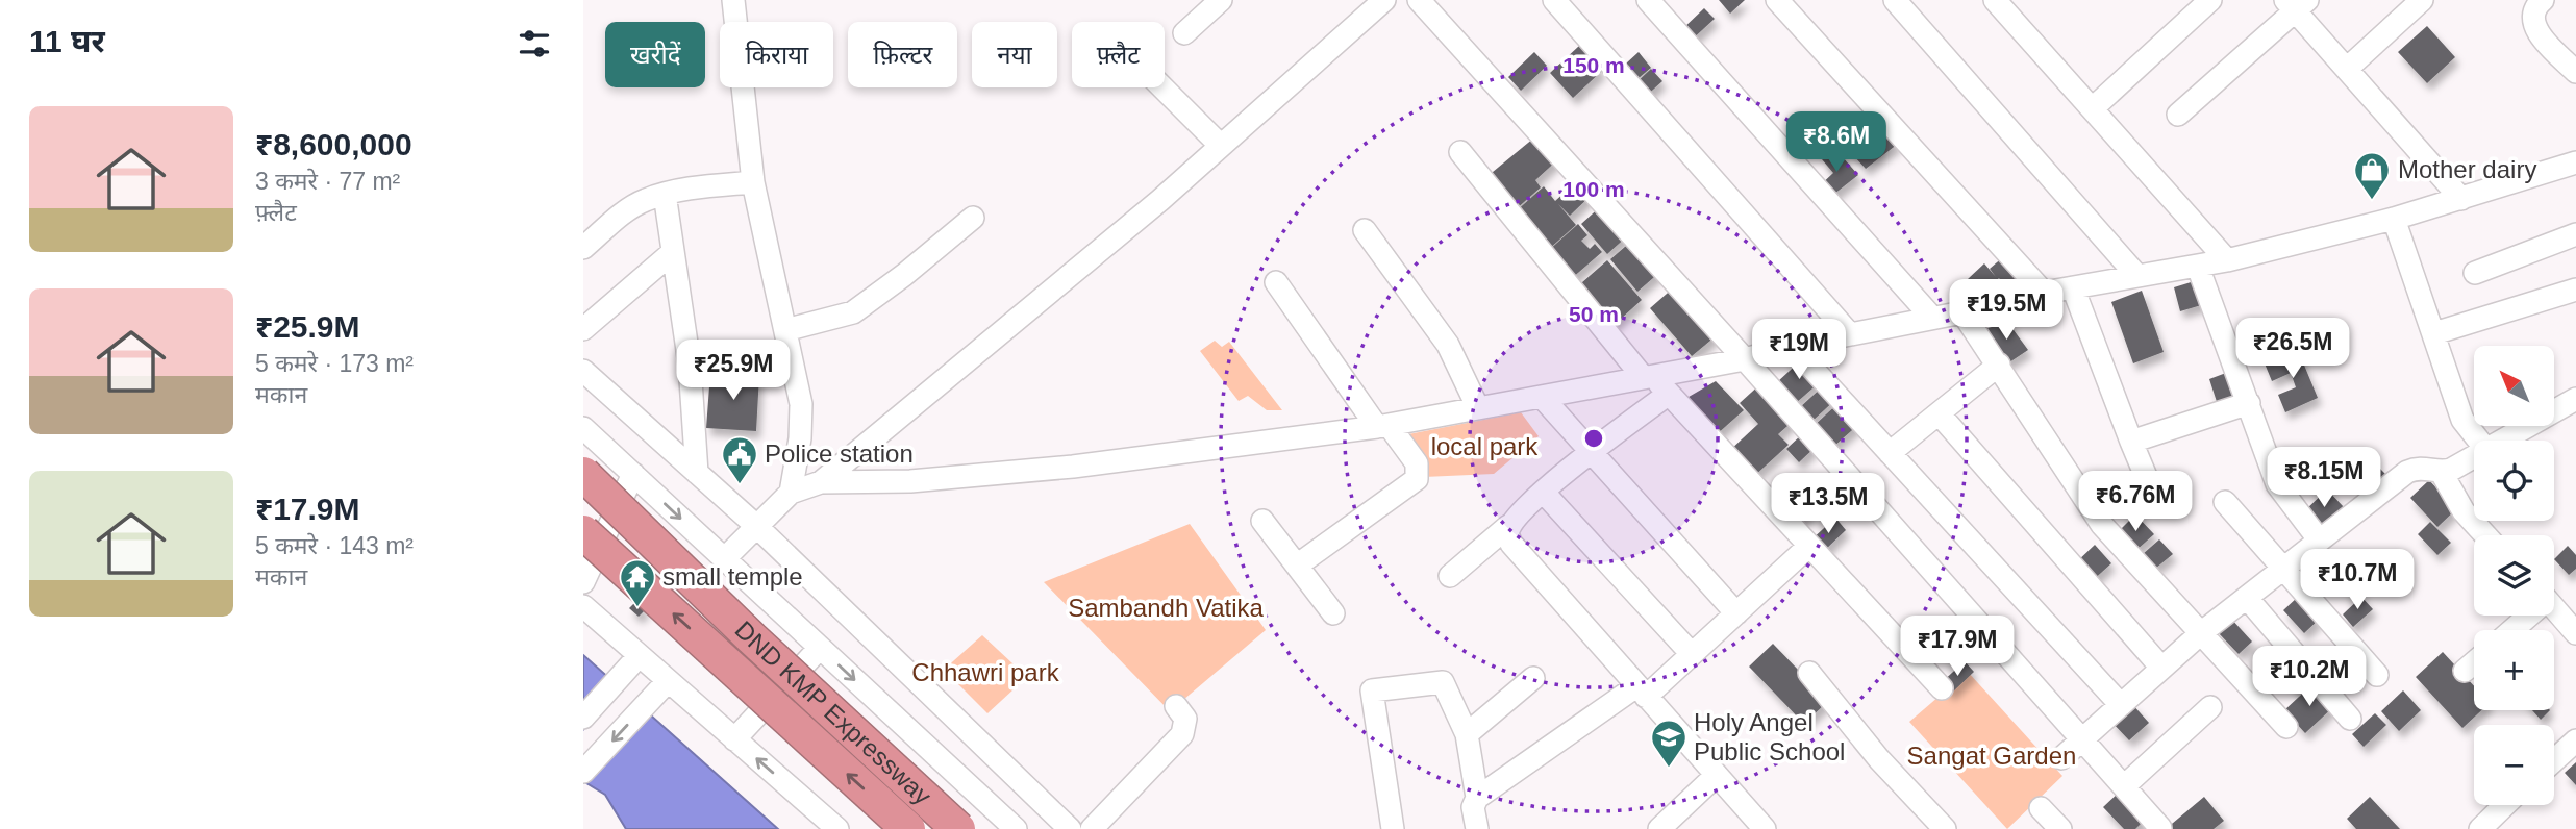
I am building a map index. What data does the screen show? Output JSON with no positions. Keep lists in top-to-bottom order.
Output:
{
  "streets": {
    "highway": ["DND KMP Expressway"]
  },
  "parks": [
    "local park",
    "Sambandh Vatika",
    "Chhawri park",
    "Sangat Garden"
  ],
  "places": {
    "shop": ["Mother dairy"],
    "public building": ["Police station"],
    "temple": ["small temple"],
    "school or university": ["Holy Angel Public School"]
  },
  "north": "top left",
  "page": {
    "heading": "11 घर",
    "chip": [
      "खरीदें",
      "किराया",
      "फ़िल्टर",
      "नया",
      "फ़्लैट"
    ],
    "list": [
      {
        "name": "₹8,600,000",
        "note": "3 कमरे · 77 m² · फ़्लैट"
      },
      {
        "name": "₹25.9M",
        "note": "5 कमरे · 173 m² · मकान"
      },
      {
        "name": "₹17.9M",
        "note": "5 कमरे · 143 m² · मकान"
      }
    ],
    "price": [
      "₹8.6M",
      "₹19.5M",
      "₹26.5M",
      "₹19M",
      "₹25.9M",
      "₹8.15M",
      "₹6.76M",
      "₹13.5M",
      "₹10.7M",
      "₹17.9M",
      "₹10.2M"
    ],
    "map_buttons": ["+", "−"]
  },
  "rings": ["150 m", "100 m", "50 m"]
}
